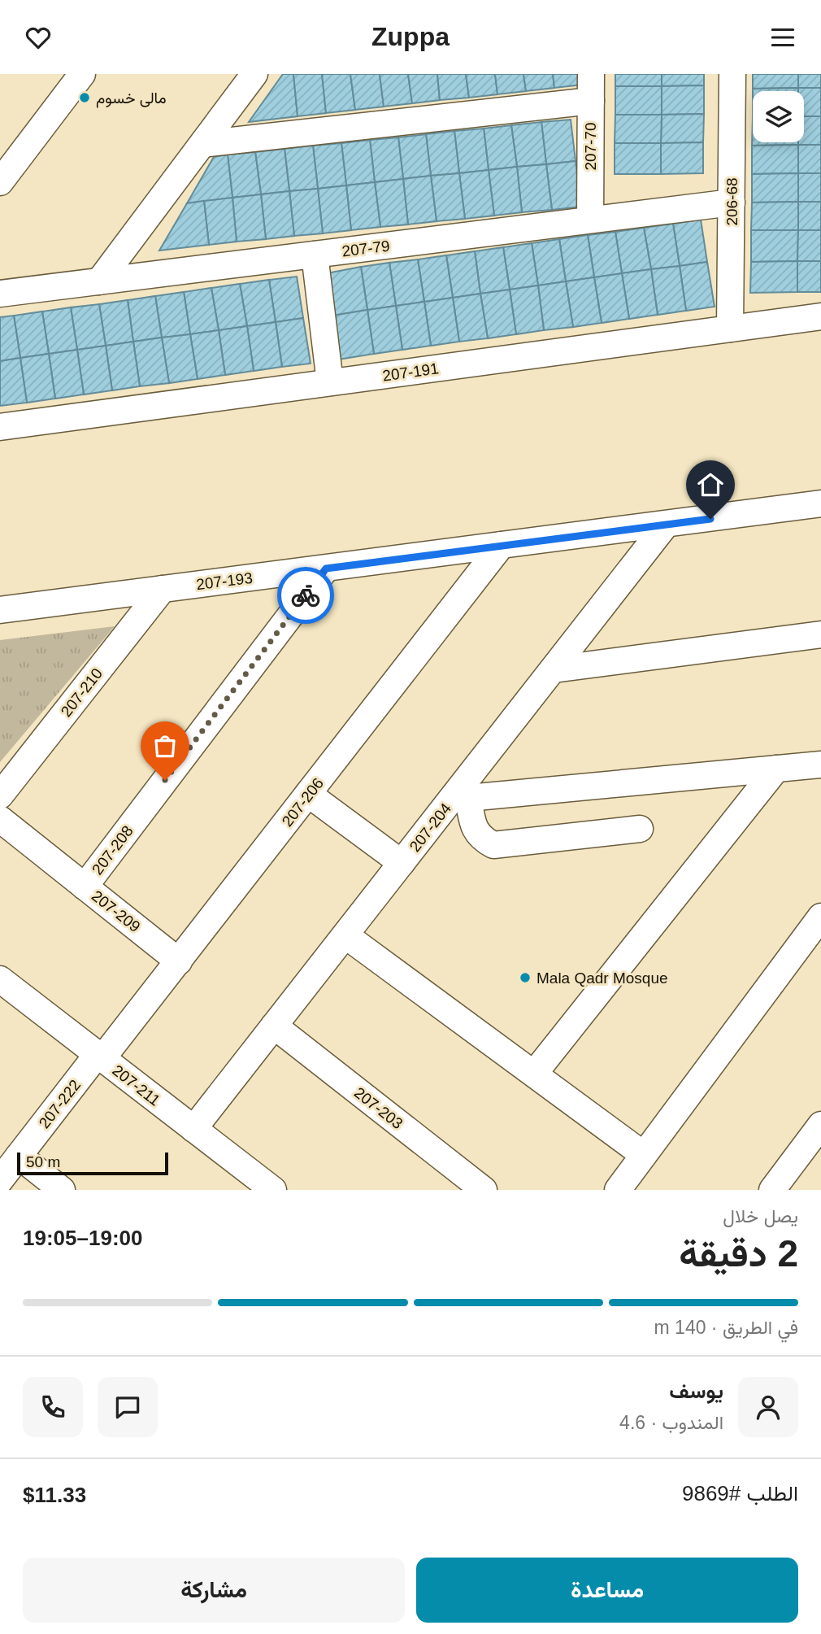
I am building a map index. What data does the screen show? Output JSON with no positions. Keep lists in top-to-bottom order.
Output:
{
  "streets": {
    "street": [
      "207-70",
      "206-68",
      "207-79",
      "207-191",
      "207-193",
      "207-210",
      "207-206",
      "207-204",
      "207-208",
      "207-209",
      "207-211",
      "207-222",
      "207-203"
    ]
  },
  "crossings": [
    ["207-70", "207-79"],
    ["206-68", "207-79"],
    ["206-68", "207-191"],
    ["207-193", "207-210"],
    ["207-193", "207-206"],
    ["207-193", "207-204"],
    ["207-193", "207-208"],
    ["207-206", "207-209"],
    ["207-206", "207-211"],
    ["207-206", "207-222"],
    ["207-204", "207-211"],
    ["207-204", "207-203"],
    ["207-208", "207-209"],
    ["207-211", "207-222"]
  ],
  "places": ["مالى خسوم", "Mala Qadr Mosque"],
  "scale_bar": "50 m",
  "page": {
    "header": "Zuppa",
    "scale": "50 m",
    "heading": ["2 دقيقة", "يصل خلال", "19:00–19:05"],
    "panel": [
      "يوسف",
      "المندوب · 4.6",
      "الطلب #9869",
      "$11.33"
    ],
    "bar": "في الطريق · 140 m",
    "buttons": ["مساعدة", "مشاركة"]
  }
}
